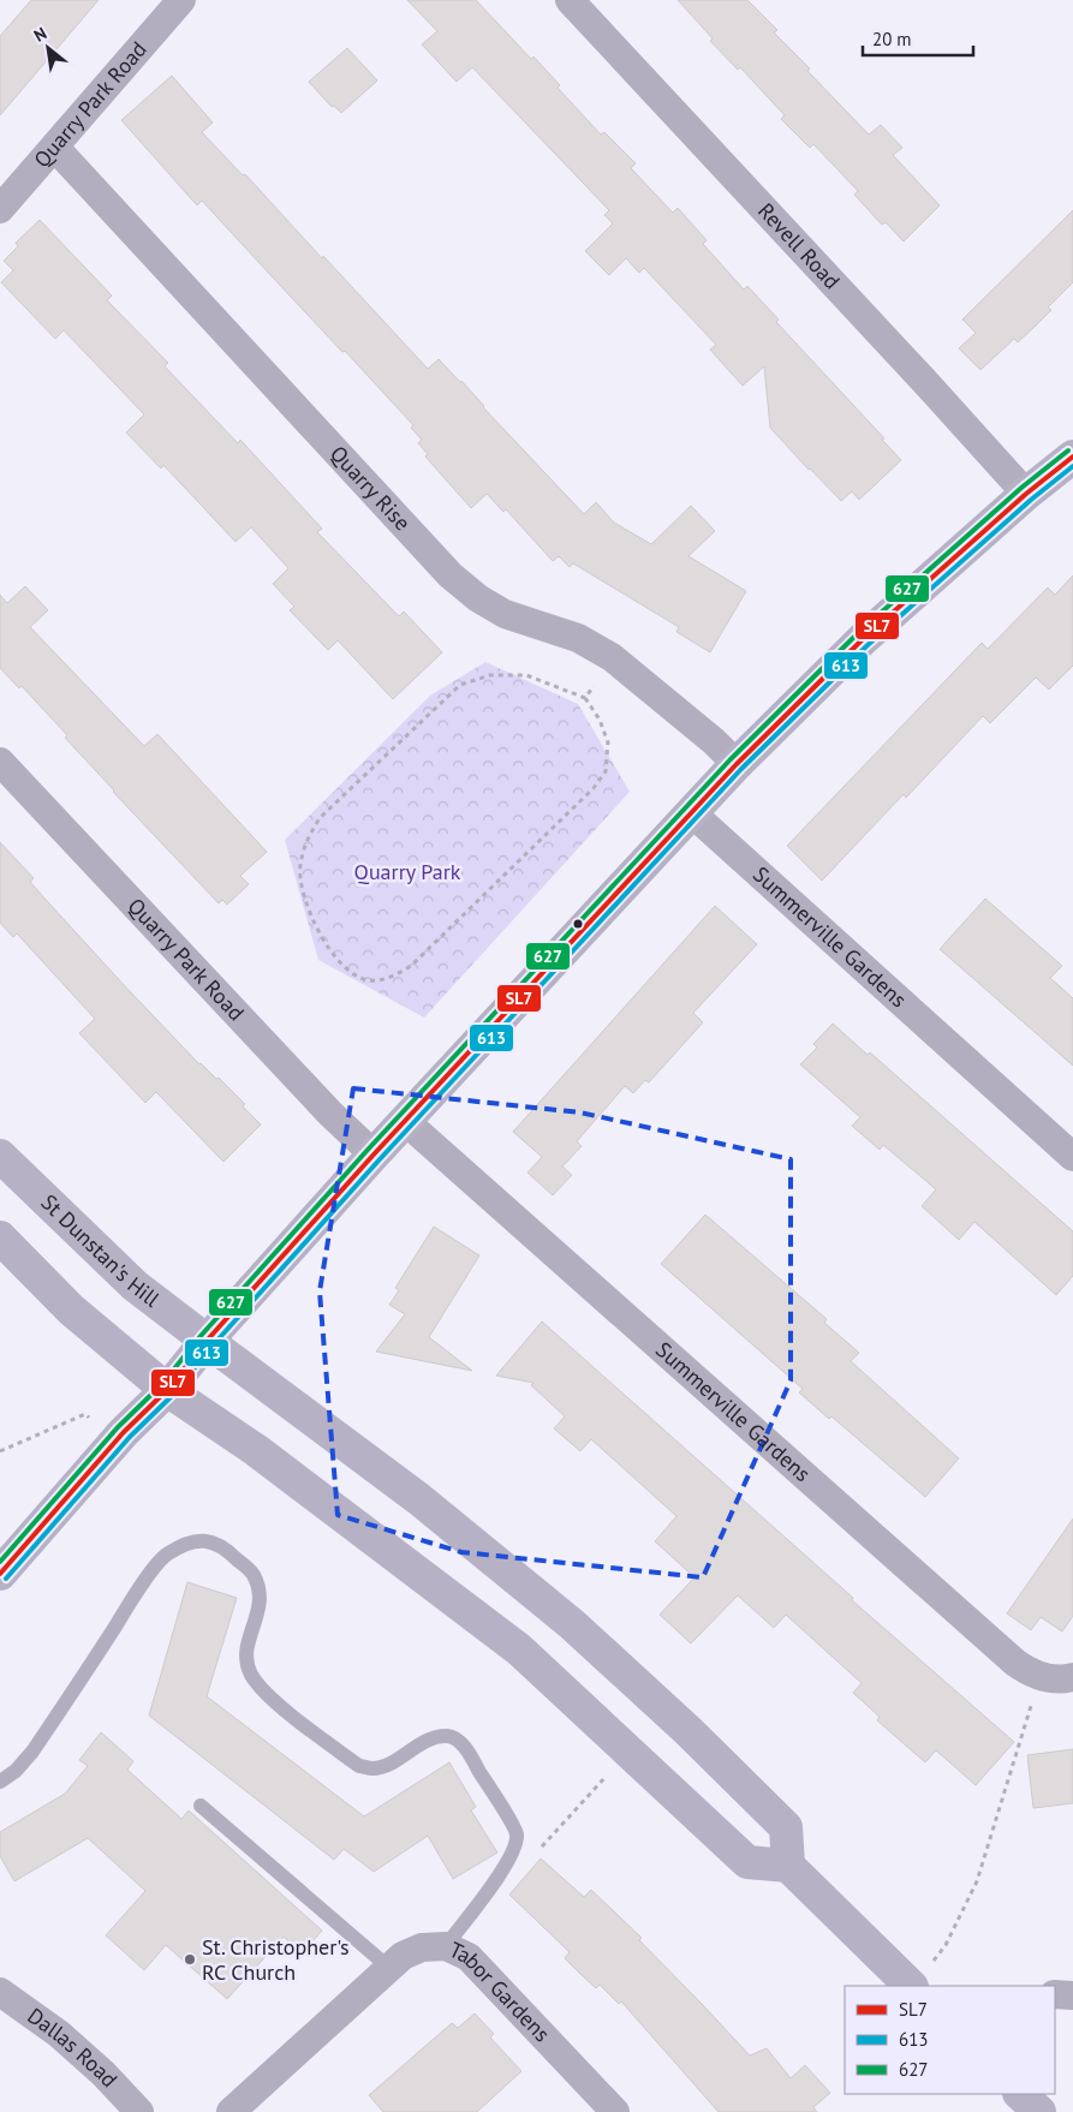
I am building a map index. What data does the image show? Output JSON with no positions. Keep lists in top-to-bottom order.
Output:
{
  "streets": {
    "highway": ["St Dunstan's Hill"],
    "street": [
      "Quarry Park Road",
      "Revell Road",
      "Quarry Rise",
      "Summerville Gardens",
      "Tabor Gardens",
      "Dallas Road"
    ]
  },
  "crossings": [
    ["Quarry Park Road", "Quarry Rise"]
  ],
  "parks": ["Quarry Park"],
  "places": ["St. Christopher's RC Church"],
  "lines": ["transit line 627", "transit line SL7", "transit line 613"],
  "legend": ["SL7", "613", "627"],
  "scale_bar": "20 m",
  "north": "top left"
}
